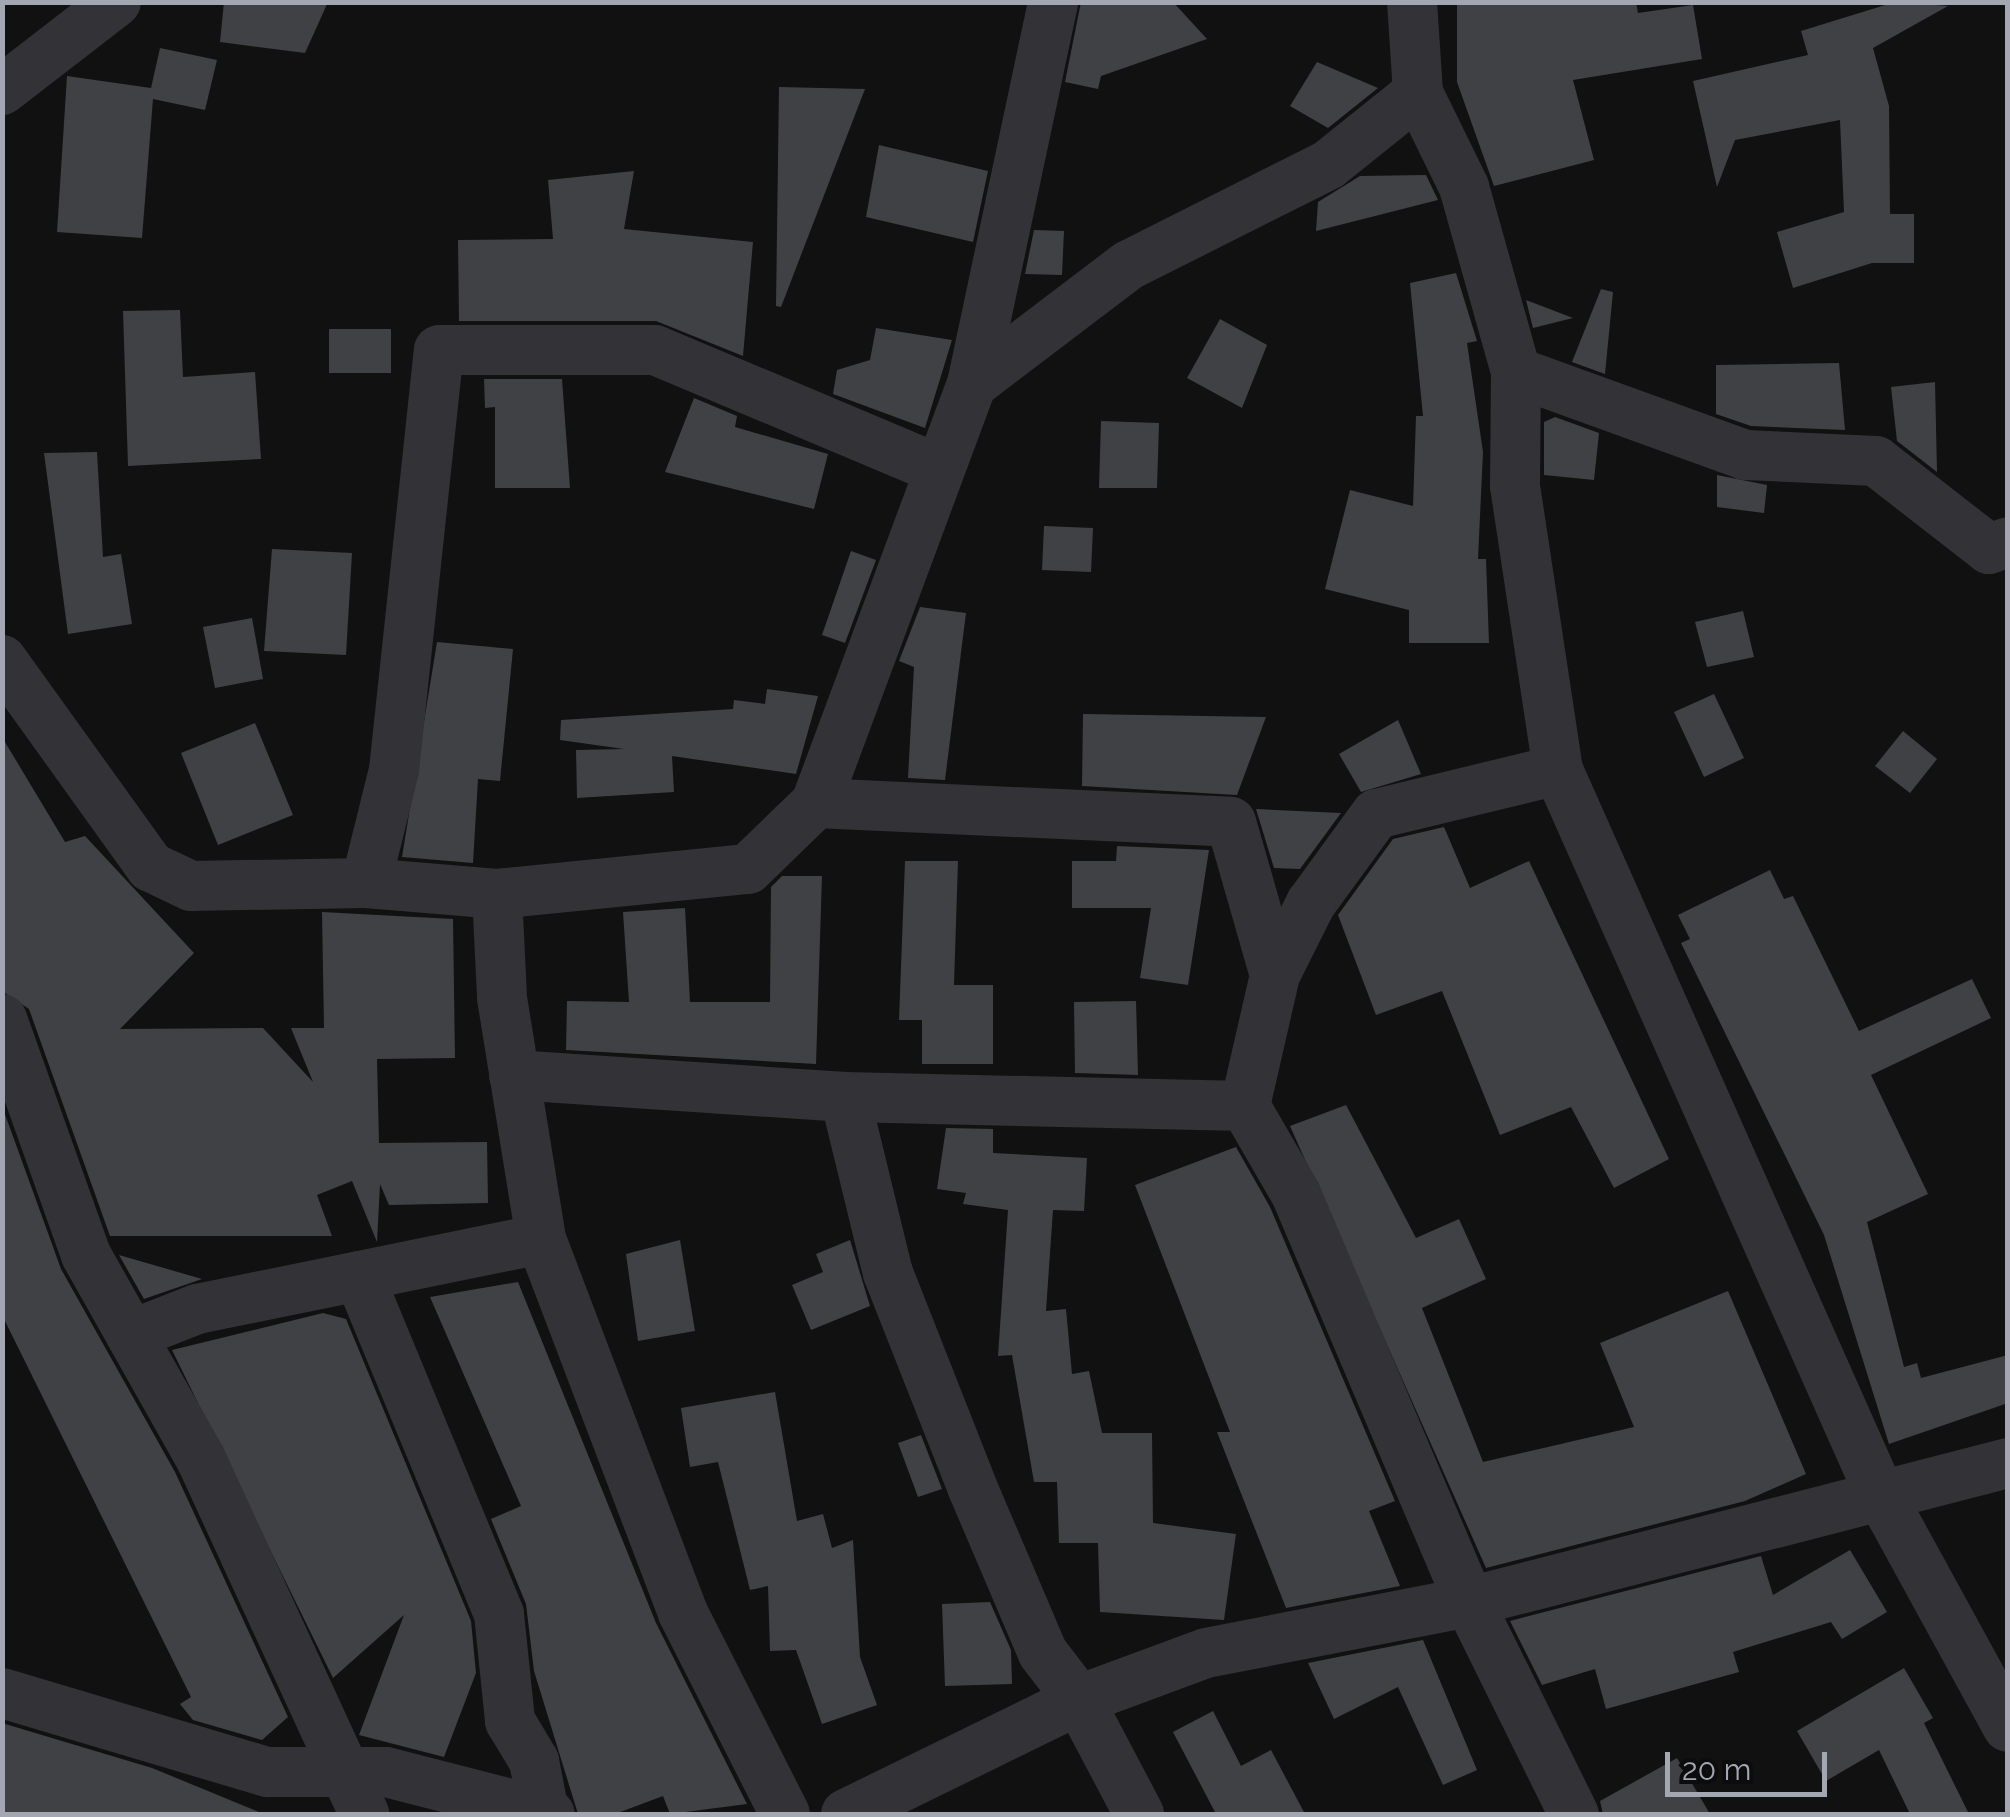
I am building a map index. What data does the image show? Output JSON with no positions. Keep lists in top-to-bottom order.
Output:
{
  "scale_bar": "20 m"
}
